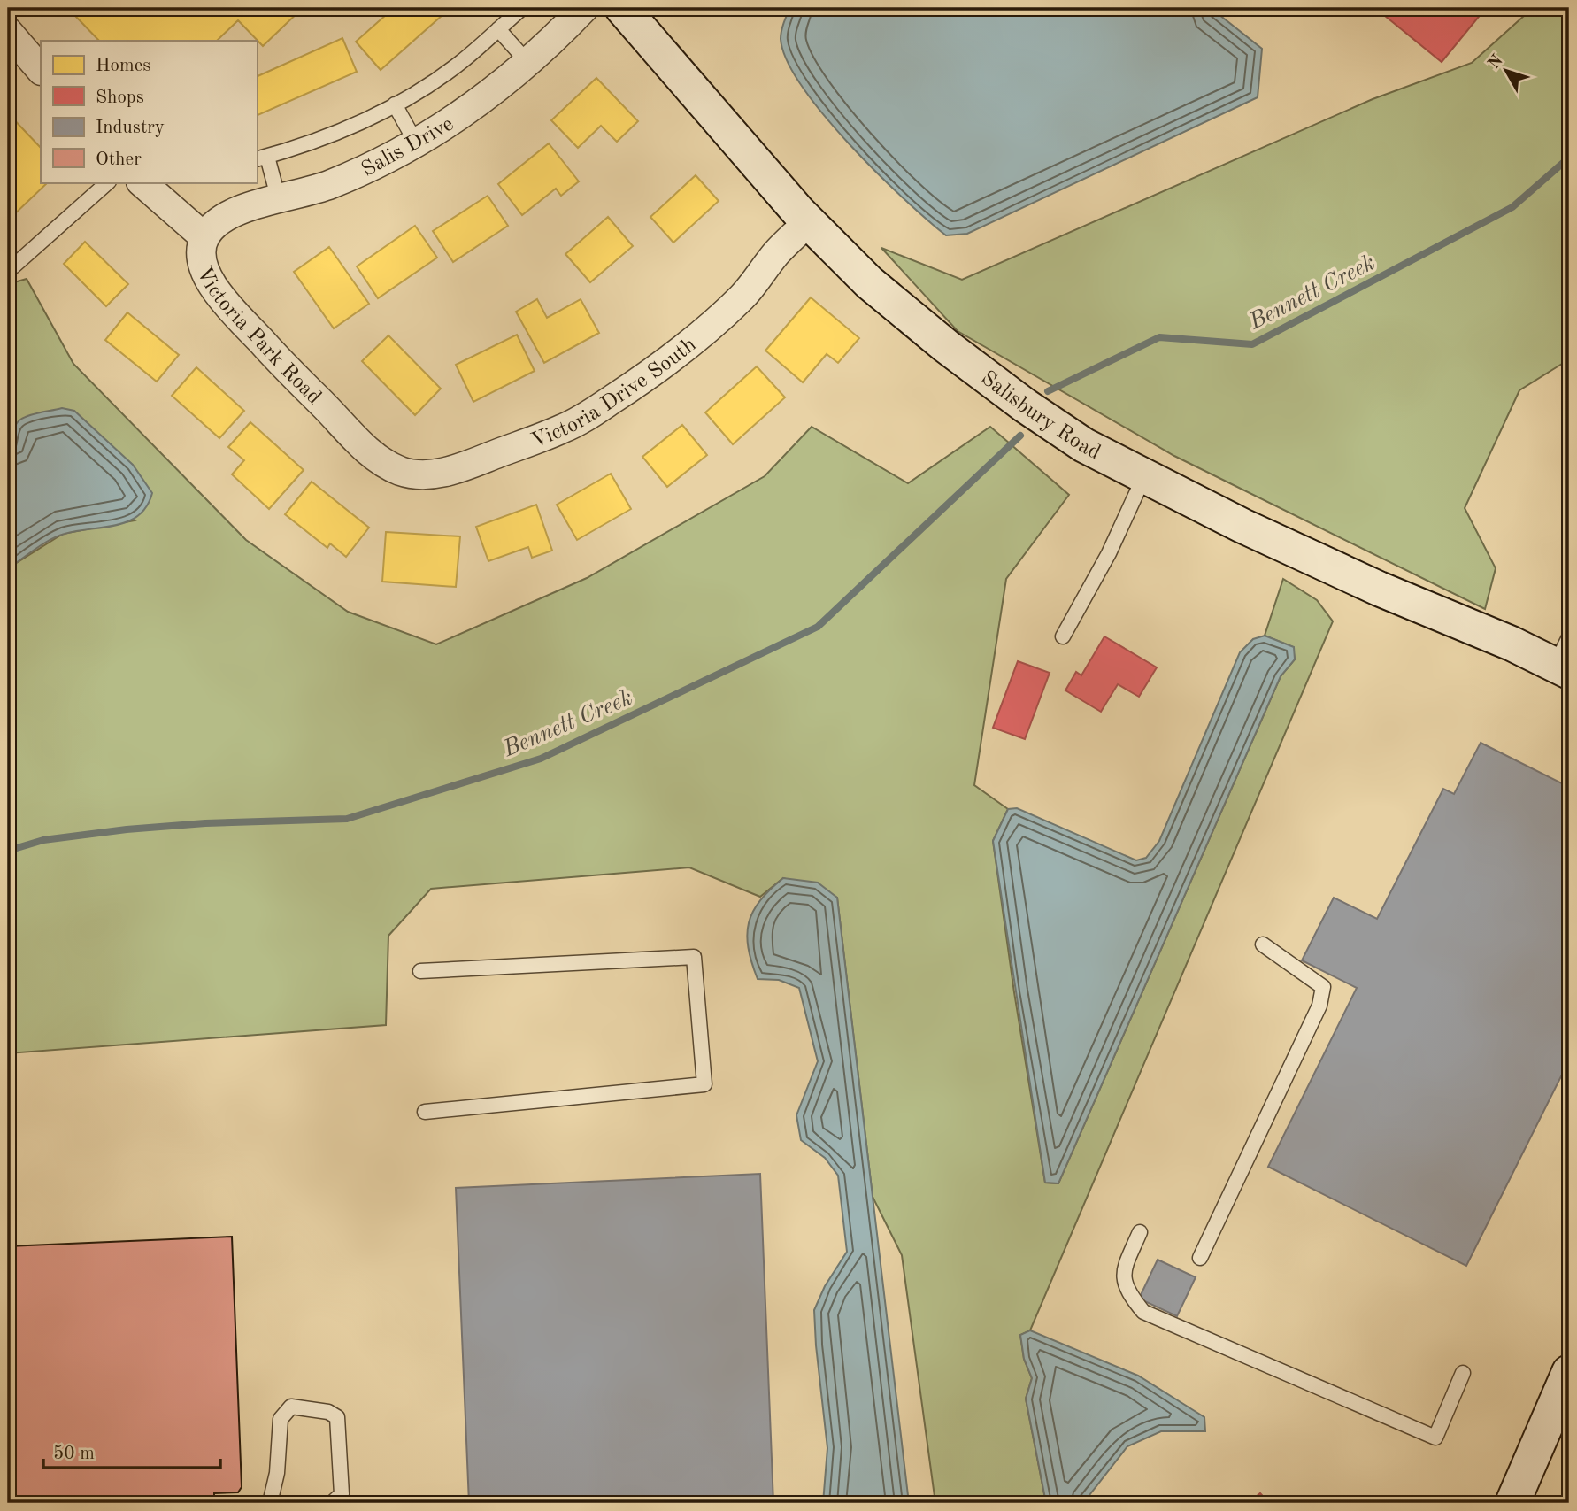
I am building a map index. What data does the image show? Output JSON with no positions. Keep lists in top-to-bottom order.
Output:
{
  "streets": {
    "street": [
      "Salis Drive",
      "Victoria Park Road",
      "Victoria Drive South",
      "Salisbury Road"
    ]
  },
  "crossings": [
    ["Salis Drive", "Victoria Park Road"],
    ["Victoria Park Road", "Victoria Drive South"],
    ["Victoria Drive South", "Salisbury Road"]
  ],
  "water": ["Bennett Creek"],
  "legend": [
    "Homes",
    "Shops",
    "Industry",
    "Other"
  ],
  "scale_bar": "50 m",
  "north": "top left"
}
